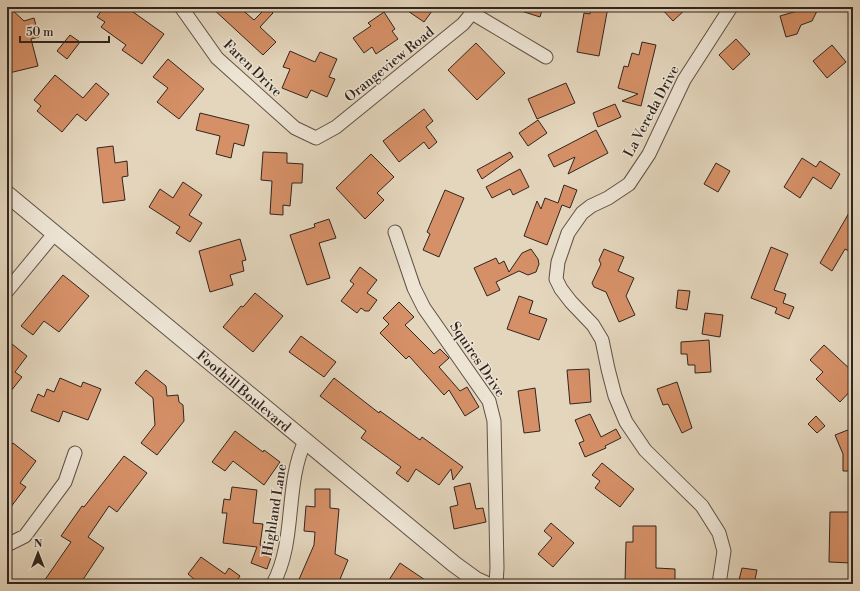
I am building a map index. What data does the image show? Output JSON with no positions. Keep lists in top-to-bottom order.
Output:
{
  "streets": {
    "street": [
      "Orangeview Road",
      "Faren Drive",
      "La Vereda Drive",
      "Squires Drive",
      "Foothill Boulevard",
      "Highland Lane"
    ]
  },
  "crossings": [
    ["Orangeview Road", "Faren Drive"],
    ["Foothill Boulevard", "Highland Lane"]
  ],
  "scale_bar": "50 m",
  "north": "top"
}
